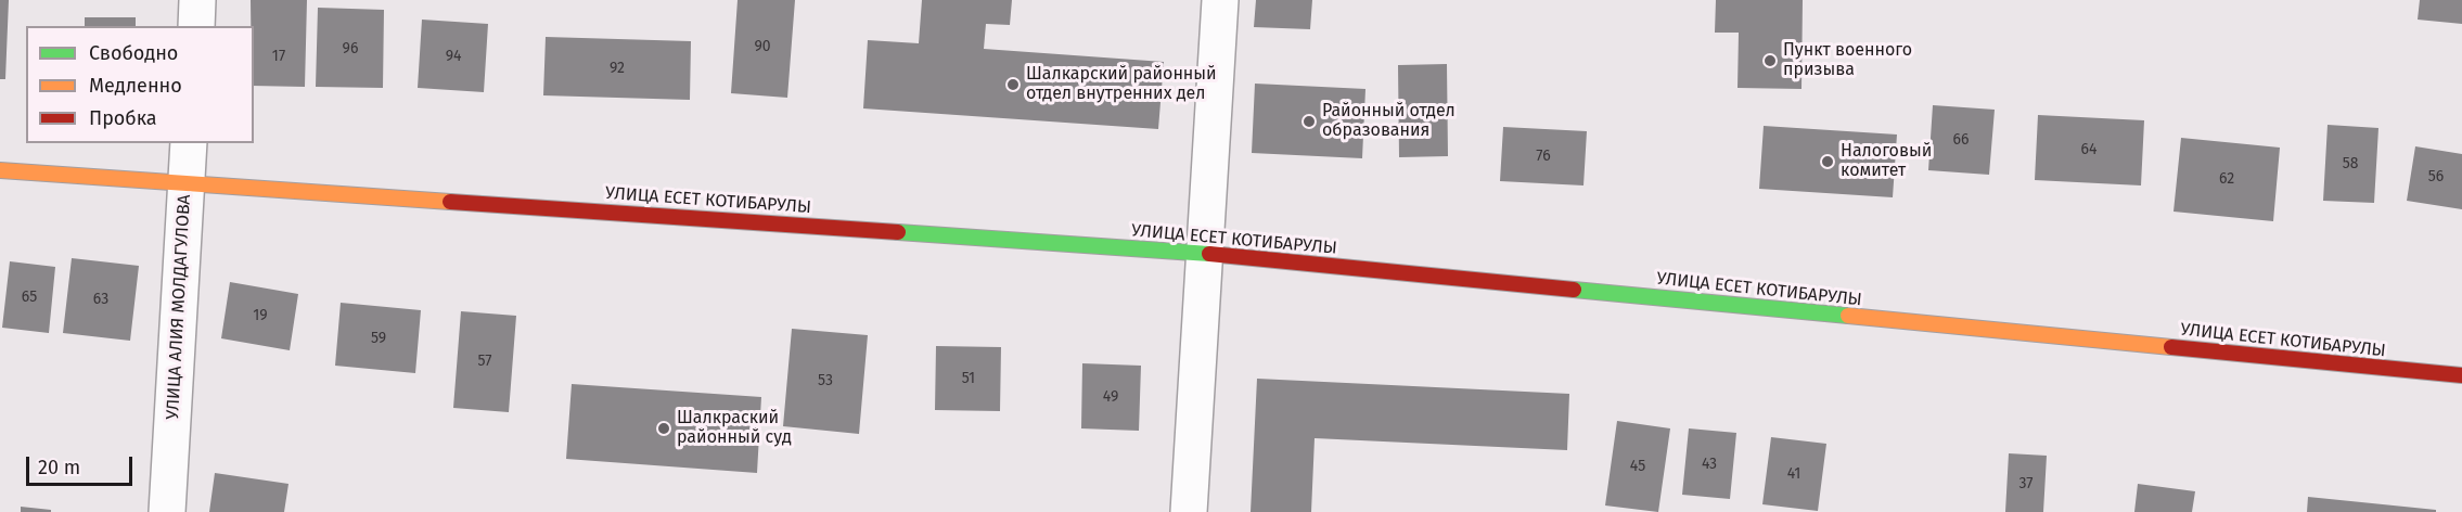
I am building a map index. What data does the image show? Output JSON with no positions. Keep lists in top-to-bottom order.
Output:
{
  "streets": {
    "main road": ["УЛИЦА ЕСЕТ КОТИБАРУЛЫ"],
    "street": ["УЛИЦА АЛИЯ МОЛДАГУЛОВА"]
  },
  "crossings": [
    ["УЛИЦА ЕСЕТ КОТИБАРУЛЫ", "УЛИЦА АЛИЯ МОЛДАГУЛОВА"]
  ],
  "places": [
    "Пункт военного призыва",
    "Шалкарский районный отдел внутренних дел",
    "Районный отдел образования",
    "Налоговый комитет",
    "Шалкраский районный суд"
  ],
  "house_numbers": [
    "90",
    "96",
    "17",
    "94",
    "92",
    "66",
    "64",
    "76",
    "58",
    "56",
    "62",
    "65",
    "63",
    "19",
    "59",
    "57",
    "51",
    "53",
    "49",
    "43",
    "45",
    "41",
    "37"
  ],
  "legend": ["Свободно", "Медленно", "Пробка"],
  "scale_bar": "20 m"
}
